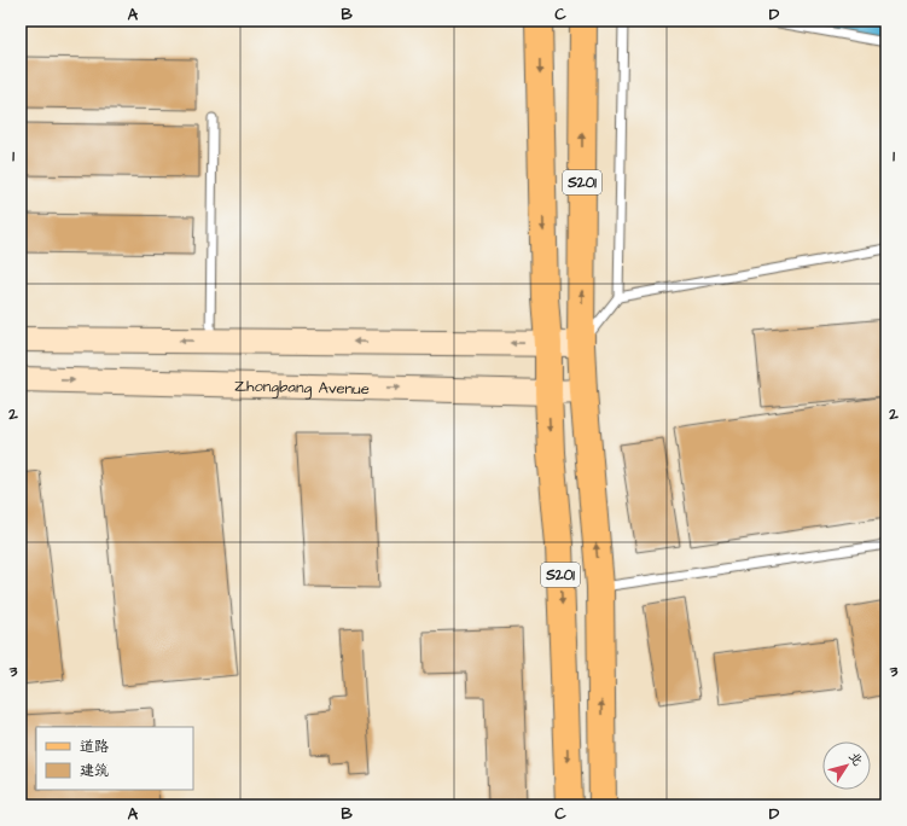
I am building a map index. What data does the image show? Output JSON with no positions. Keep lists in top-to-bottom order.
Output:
{
  "streets": {
    "main road": ["S201", "Zhongbang Avenue"]
  },
  "crossings": [
    ["S201", "Zhongbang Avenue"]
  ],
  "legend": ["道路", "建筑"],
  "north": "top right",
  "grid": {
    "columns": [
      "A",
      "B",
      "C",
      "D"
    ],
    "rows": ["1", "2", "3"]
  }
}
